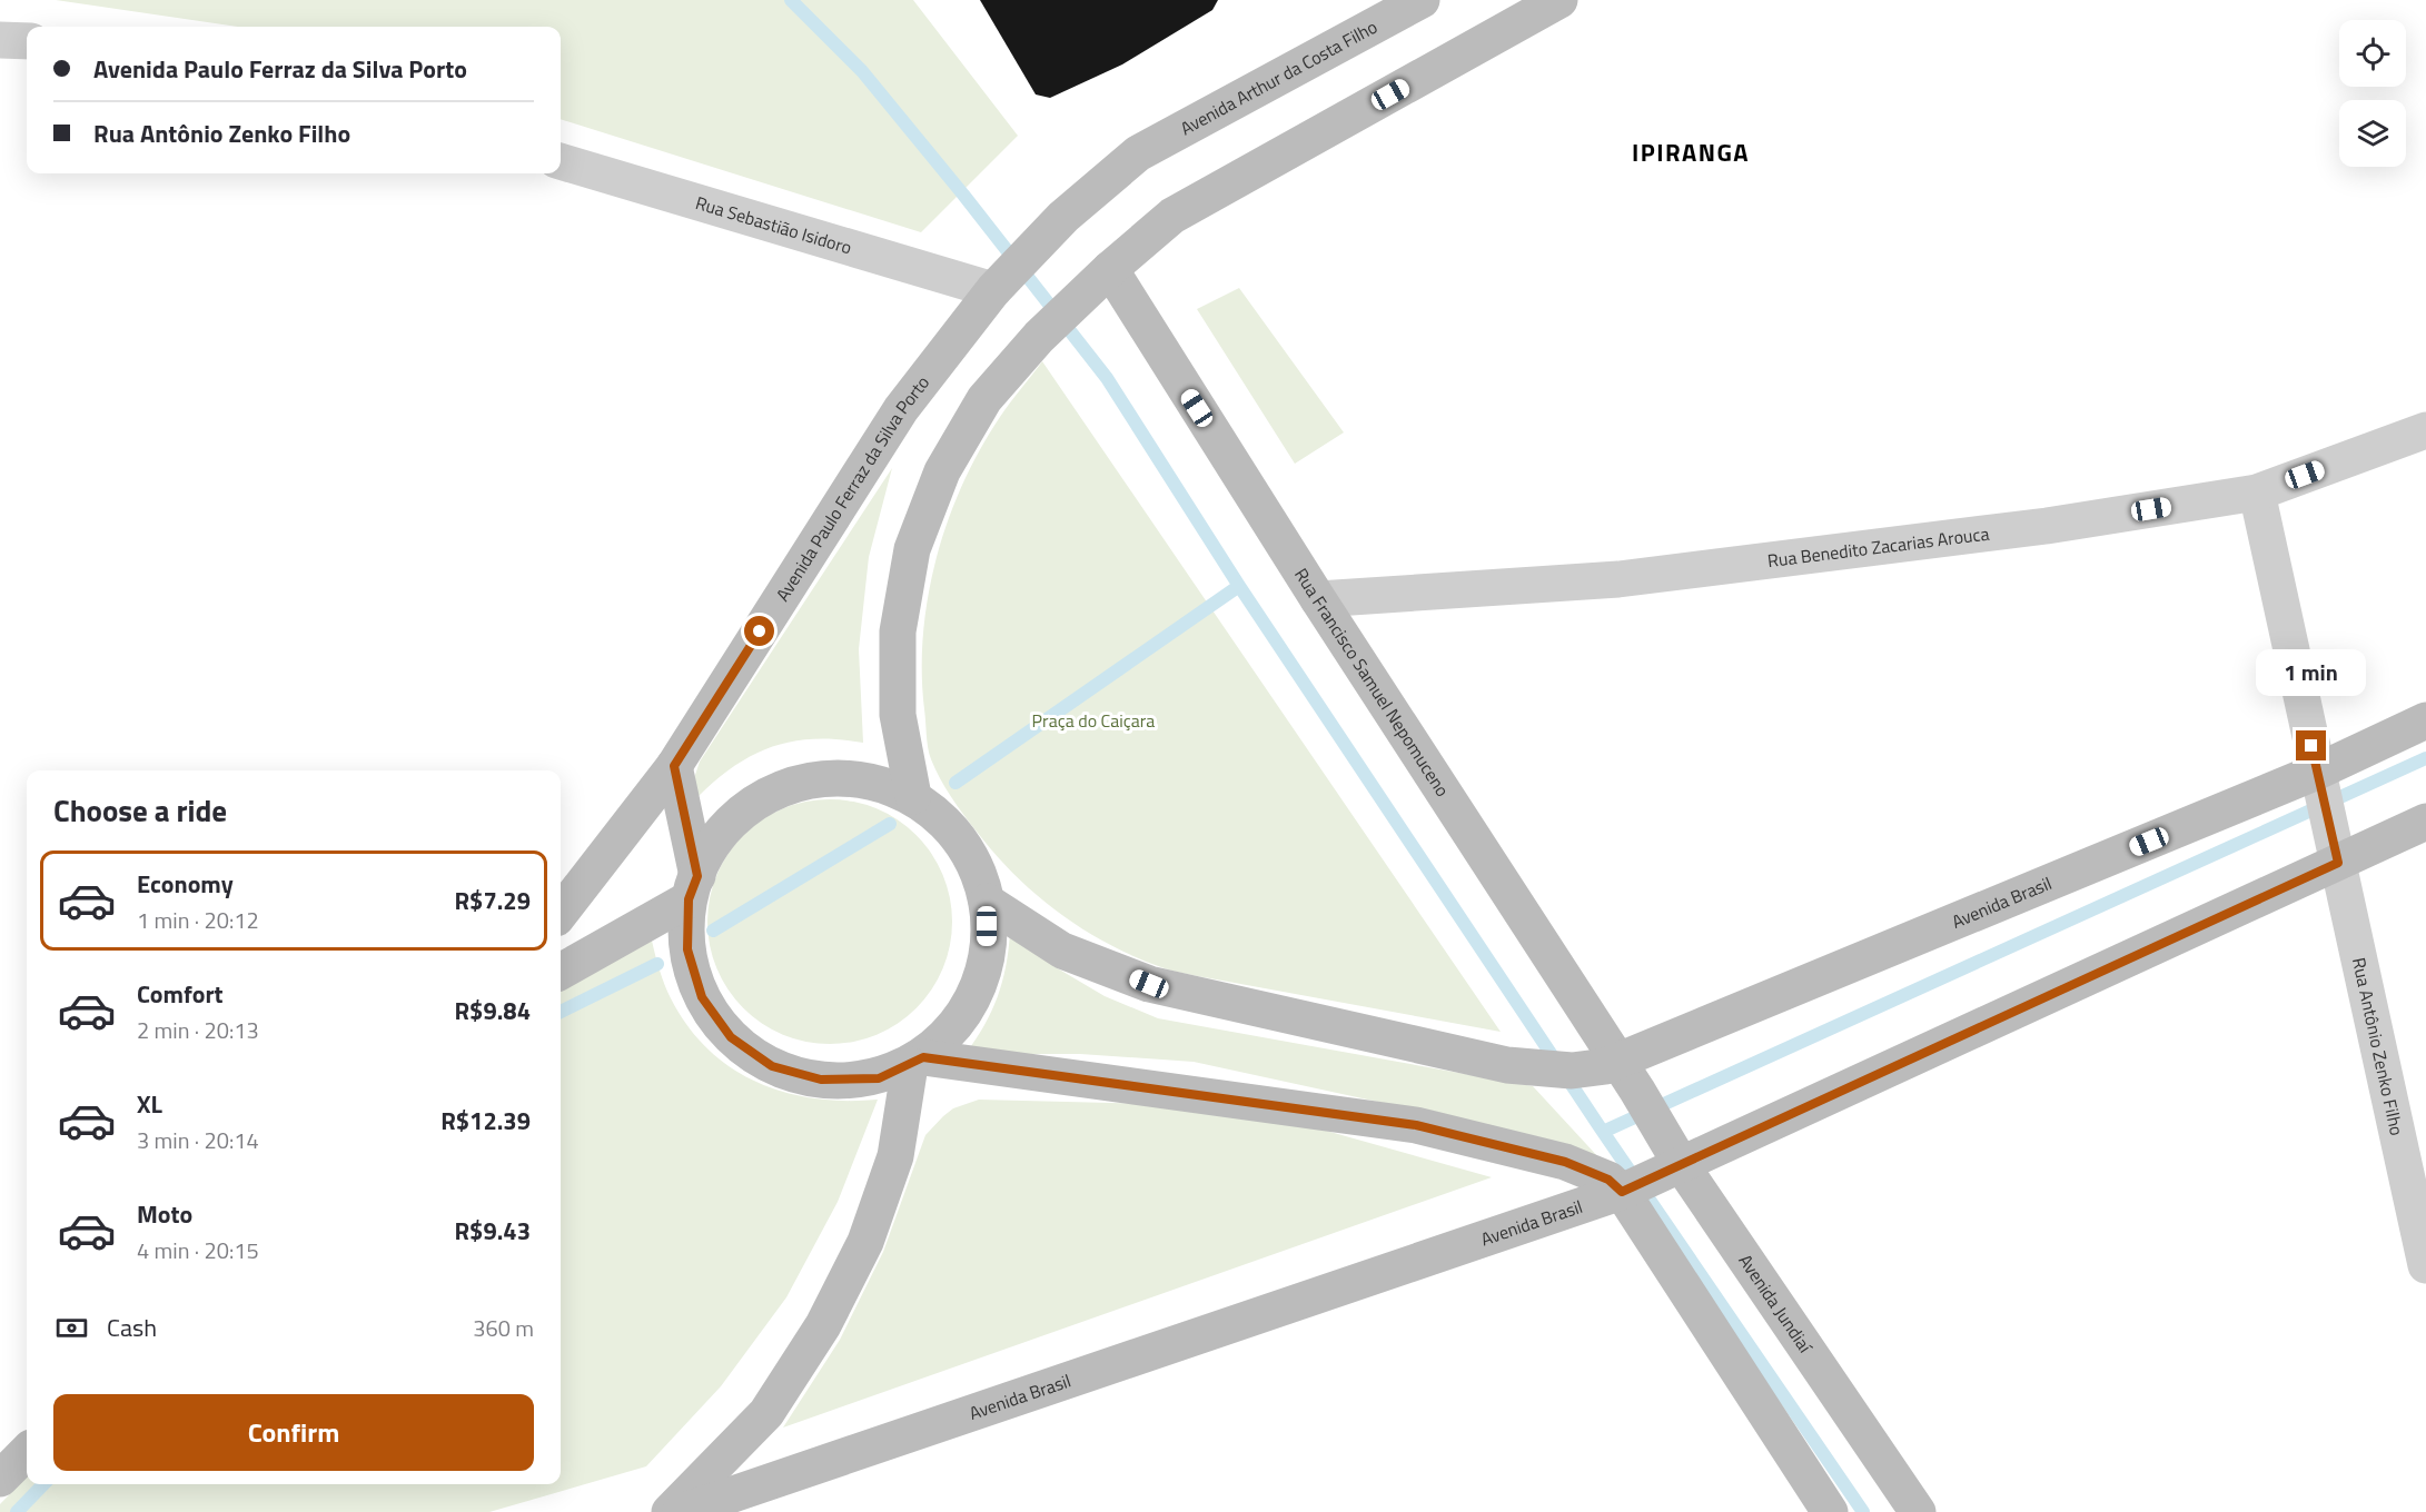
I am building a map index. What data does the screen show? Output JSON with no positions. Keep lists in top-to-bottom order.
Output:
{
  "streets": {
    "main road": [
      "Avenida Arthur da Costa Filho",
      "Avenida Paulo Ferraz da Silva Porto",
      "Rua Francisco Samuel Nepomuceno",
      "Avenida Brasil",
      "Avenida Jundiaí"
    ],
    "street": ["Rua Sebastião Isidoro", "Rua Benedito Zacarias Arouca", "Rua Antônio Zenko Filho"]
  },
  "crossings": [
    ["Avenida Arthur da Costa Filho", "Avenida Paulo Ferraz da Silva Porto"],
    ["Rua Sebastião Isidoro", "Avenida Paulo Ferraz da Silva Porto"],
    ["Rua Benedito Zacarias Arouca", "Rua Francisco Samuel Nepomuceno"],
    ["Rua Francisco Samuel Nepomuceno", "Avenida Brasil"],
    ["Rua Francisco Samuel Nepomuceno", "Avenida Jundiaí"],
    ["Avenida Brasil", "Rua Antônio Zenko Filho"],
    ["Avenida Brasil", "Avenida Jundiaí"]
  ],
  "districts": ["IPIRANGA"],
  "parks": ["Praça do Caiçara"],
  "page": {
    "banner": ["Avenida Paulo Ferraz da Silva Porto", "Rua Antônio Zenko Filho"],
    "bubble": "1 min",
    "heading": "Choose a ride",
    "list": [
      {
        "name": "Economy",
        "note": "1 min · 20:12",
        "value": "R$7.29"
      },
      {
        "name": "Comfort",
        "note": "2 min · 20:13",
        "value": "R$9.84"
      },
      {
        "name": "XL",
        "note": "3 min · 20:14",
        "value": "R$12.39"
      },
      {
        "name": "Moto",
        "note": "4 min · 20:15",
        "value": "R$9.43"
      }
    ],
    "pay": ["Cash", "360 m"],
    "buttons": "Confirm"
  }
}
